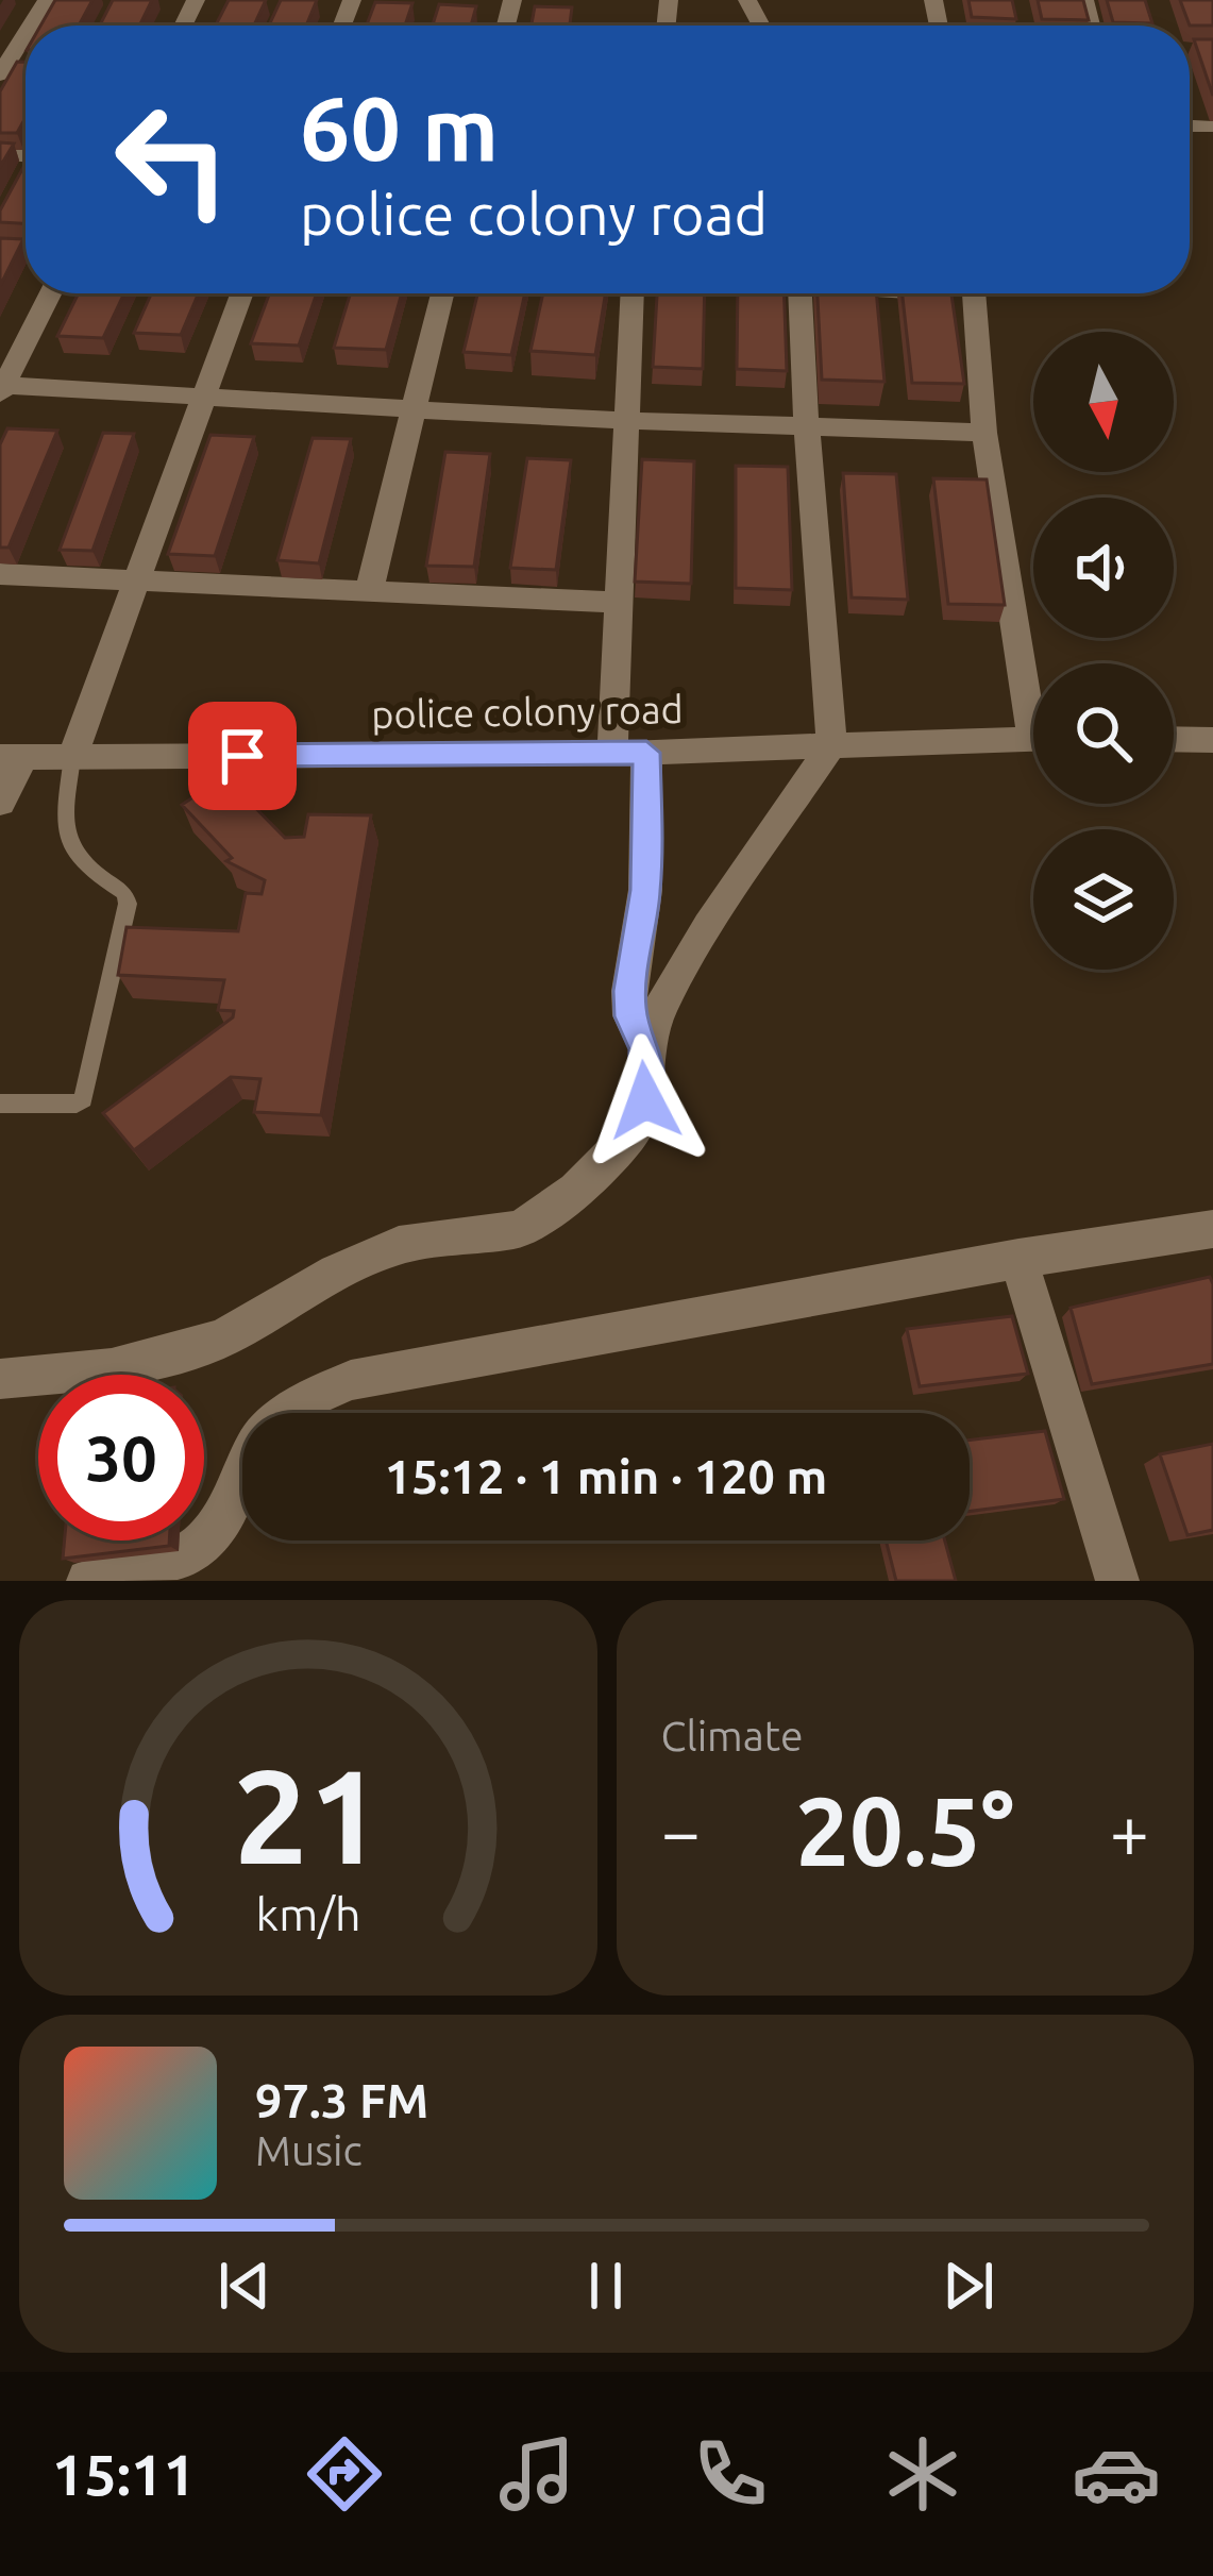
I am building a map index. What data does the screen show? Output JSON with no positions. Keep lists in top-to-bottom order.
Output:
{
  "streets": {
    "street": ["police colony road"]
  },
  "north": "bottom",
  "page": {
    "turn": ["60 m", "police colony road"],
    "limit": "30",
    "trip": "15:12 · 1 min · 120 m",
    "tile": "Climate",
    "heat": ["−", "20.5°", "+"],
    "song": ["97.3 FM", "Music"],
    "tabs": "15:11",
    "gauge": ["21", "km/h"]
  }
}
